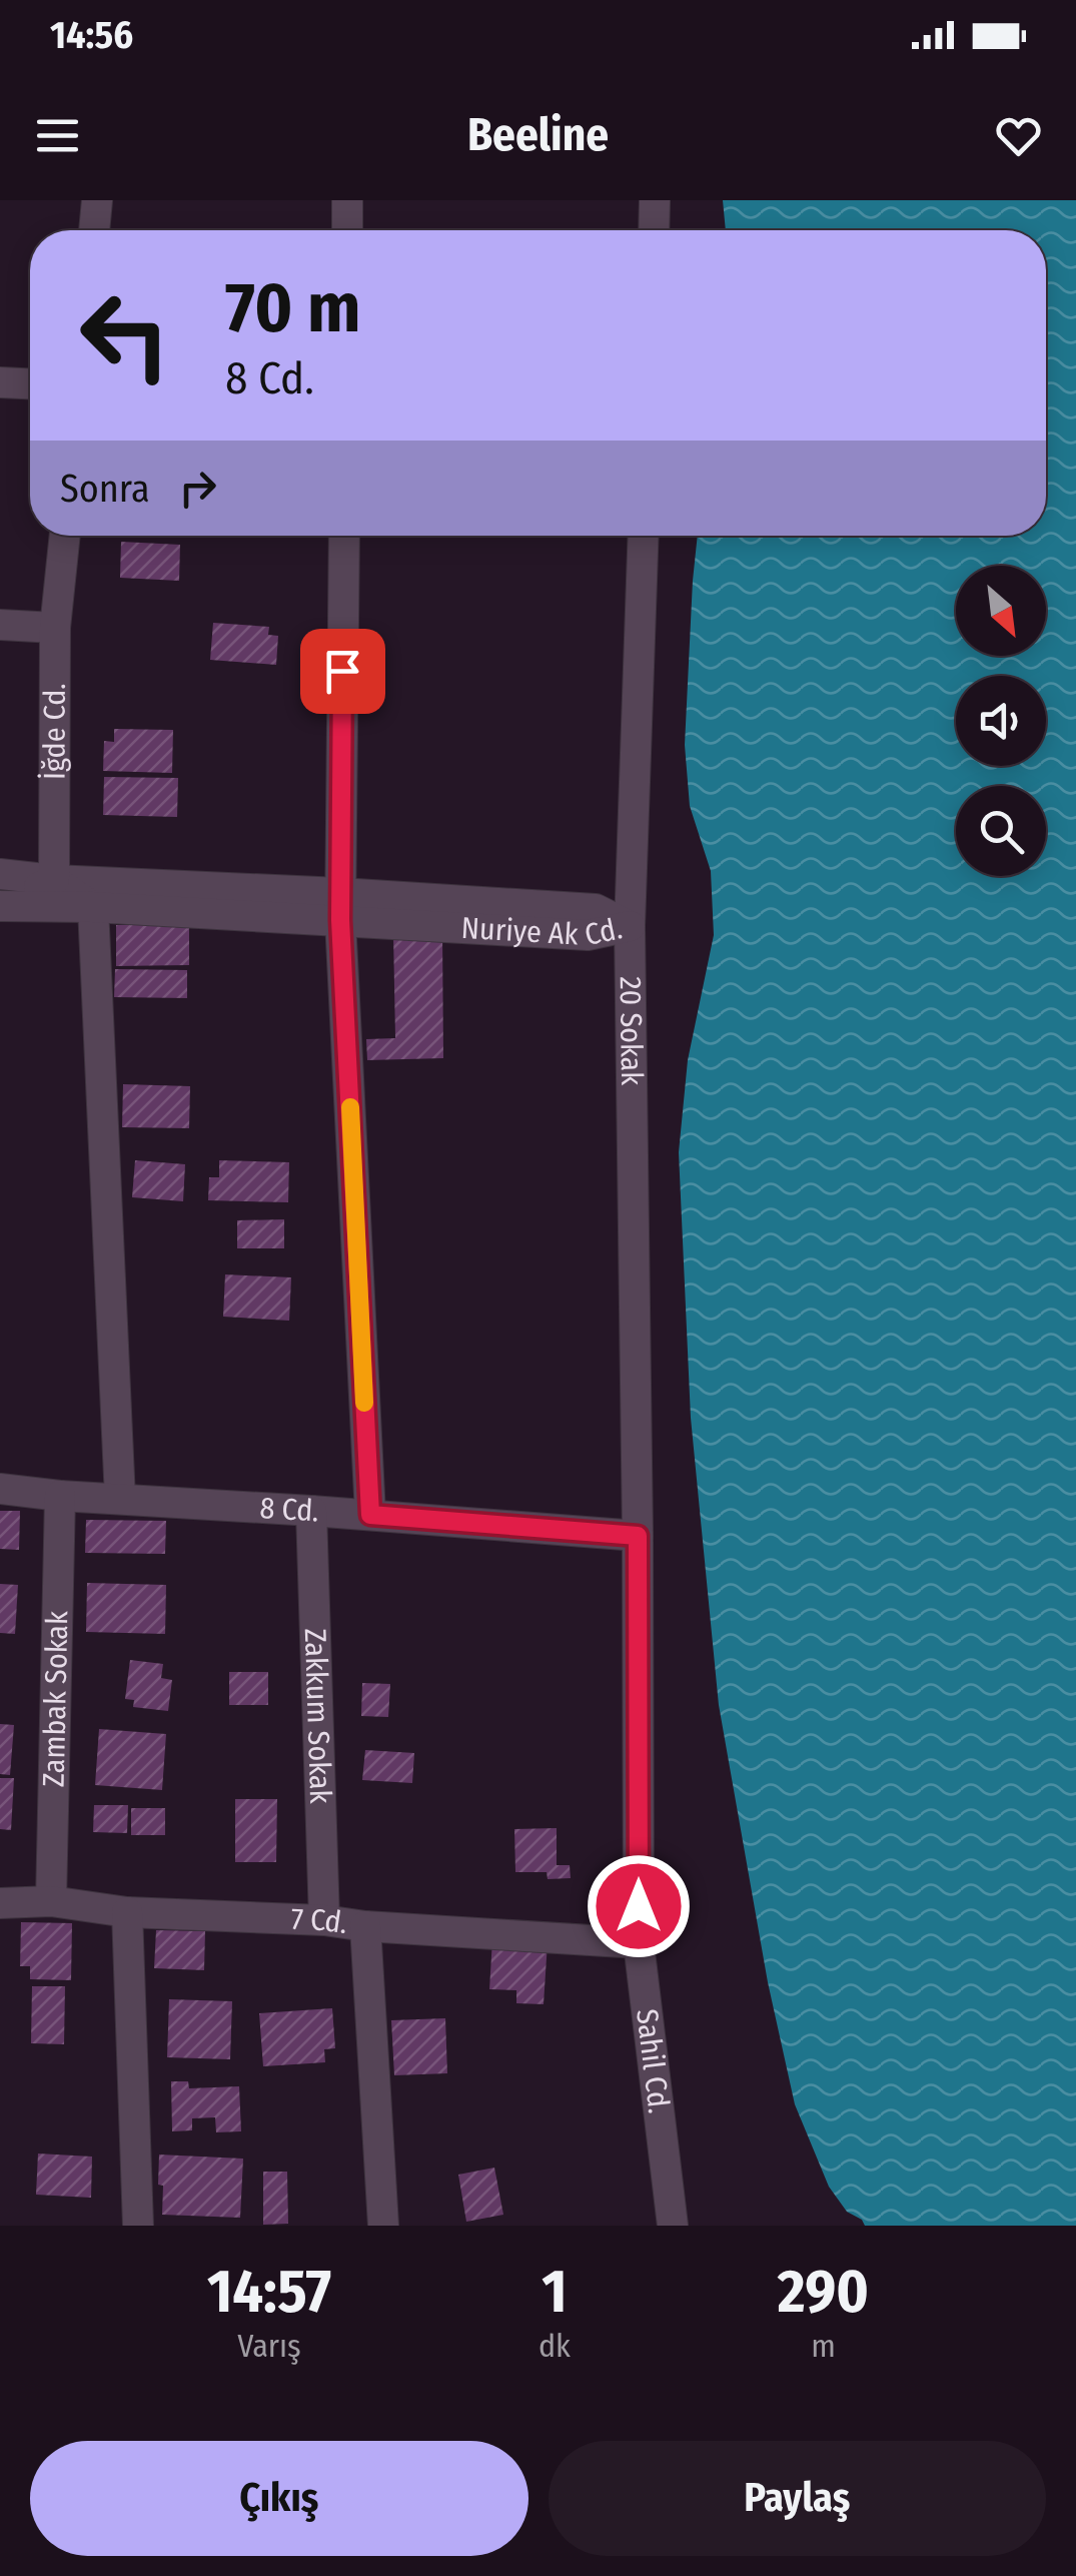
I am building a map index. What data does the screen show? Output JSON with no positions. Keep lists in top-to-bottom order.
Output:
{
  "streets": {
    "street": [
      "İğde Cd.",
      "Nuriye Ak Cd.",
      "20 Sokak",
      "8 Cd.",
      "Zambak Sokak",
      "Zakkum Sokak",
      "7 Cd.",
      "Sahil Cd."
    ]
  },
  "crossings": [
    ["İğde Cd.", "Nuriye Ak Cd."],
    ["Nuriye Ak Cd.", "20 Sokak"],
    ["20 Sokak", "8 Cd."],
    ["20 Sokak", "Sahil Cd."],
    ["8 Cd.", "Zambak Sokak"],
    ["8 Cd.", "Zakkum Sokak"],
    ["8 Cd.", "Sahil Cd."],
    ["Zambak Sokak", "7 Cd."],
    ["Zakkum Sokak", "7 Cd."],
    ["7 Cd.", "Sahil Cd."]
  ],
  "north": "bottom right",
  "page": {
    "status": "14:56",
    "header": "Beeline",
    "turn": ["70 m", "8 Cd."],
    "then": "Sonra",
    "eta": [
      "14:57",
      "Varış",
      "1",
      "dk",
      "290",
      "m"
    ],
    "buttons": ["Çıkış", "Paylaş"]
  }
}
